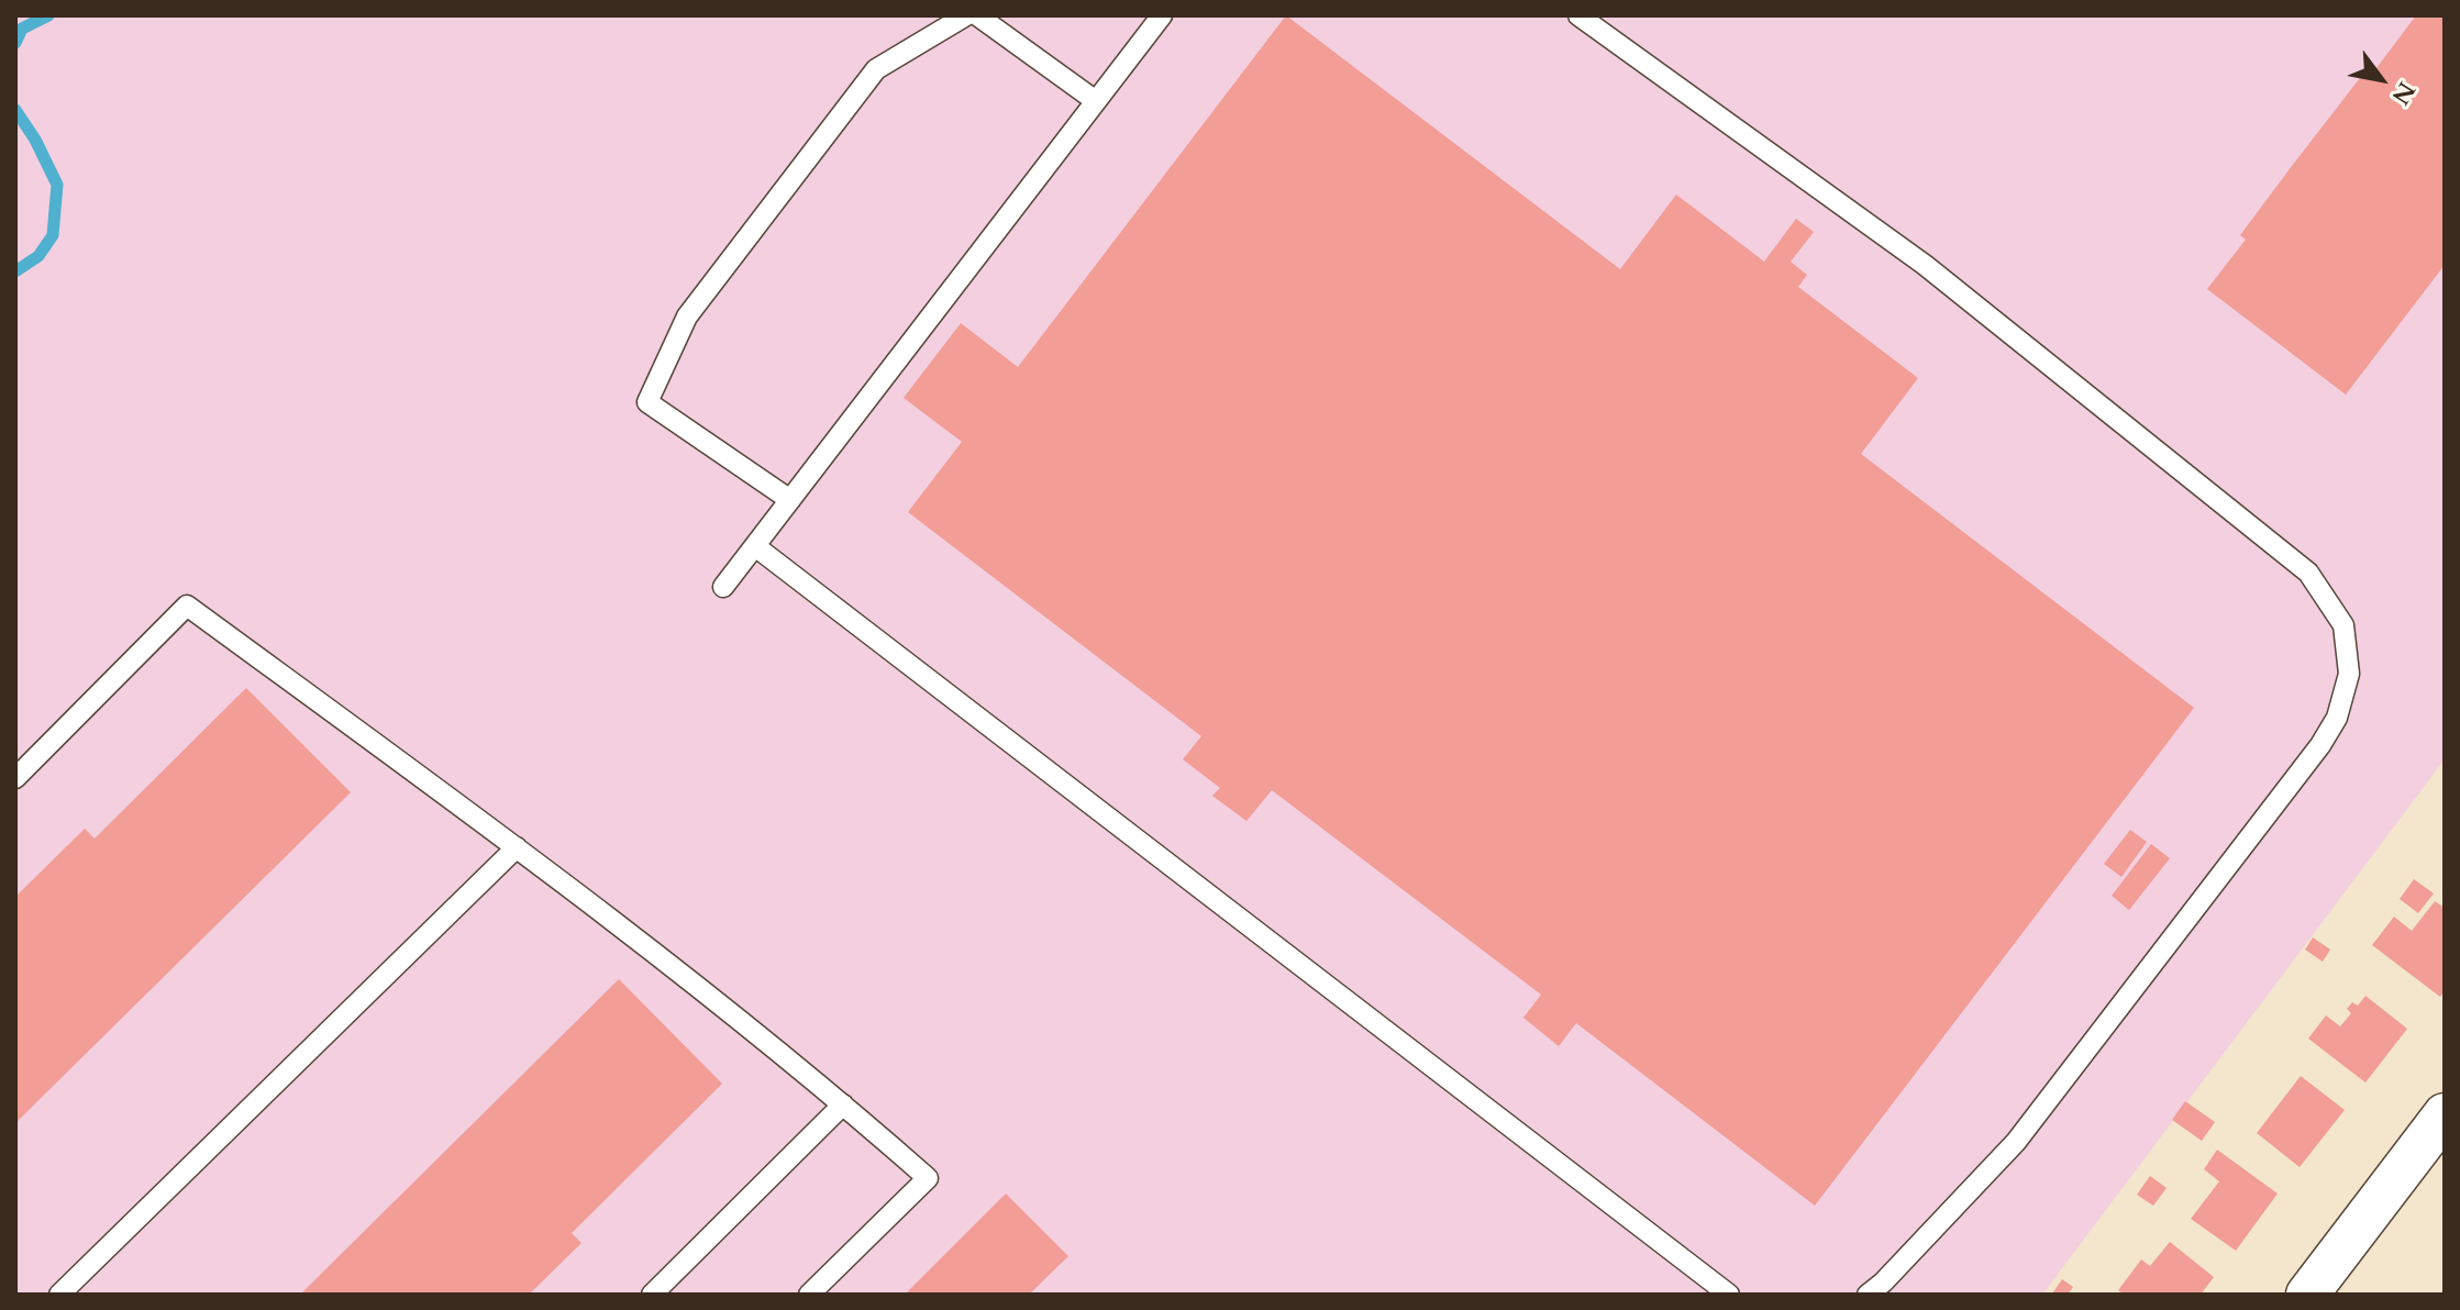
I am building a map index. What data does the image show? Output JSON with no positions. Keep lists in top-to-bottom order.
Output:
{
  "north": "bottom right"
}
